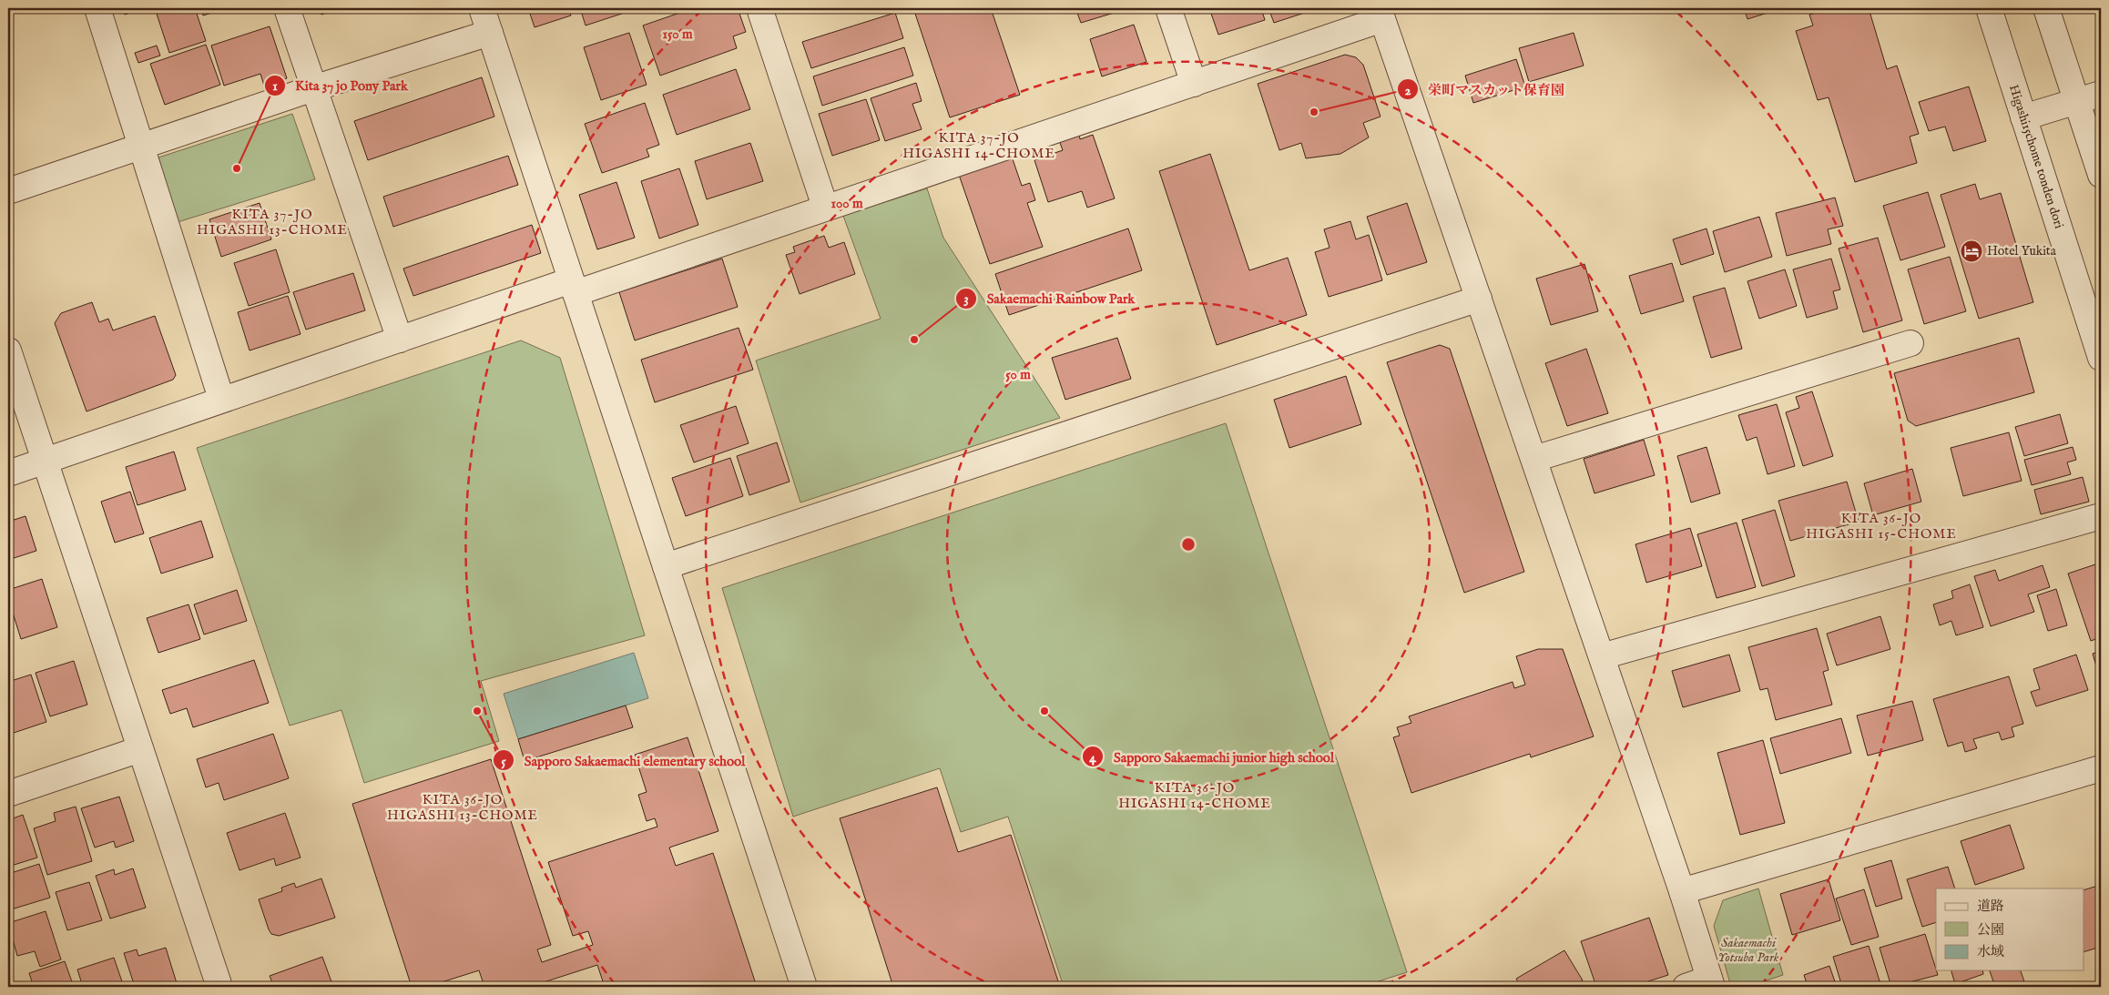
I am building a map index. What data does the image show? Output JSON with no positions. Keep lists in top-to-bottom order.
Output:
{
  "streets": {
    "street": ["Higashi15chome tonden dori"]
  },
  "districts": [
    "KITA 37-JO HIGASHI 14-CHOME",
    "KITA 37-JO HIGASHI 13-CHOME",
    "KITA 36-JO HIGASHI 15-CHOME",
    "KITA 36-JO HIGASHI 14-CHOME",
    "KITA 36-JO HIGASHI 13-CHOME"
  ],
  "parks": ["Sakaemachi Yotsuba Park"],
  "places": {
    "other": [
      "栄町マスカット保育園",
      "Kita 37 jo Pony Park",
      "Sakaemachi Rainbow Park",
      "Sapporo Sakaemachi elementary school",
      "Sapporo Sakaemachi junior high school"
    ],
    "hotel": ["Hotel Yukita"]
  },
  "legend": ["道路", "公園", "水域"],
  "rings": ["150 m", "100 m", "50 m"]
}
